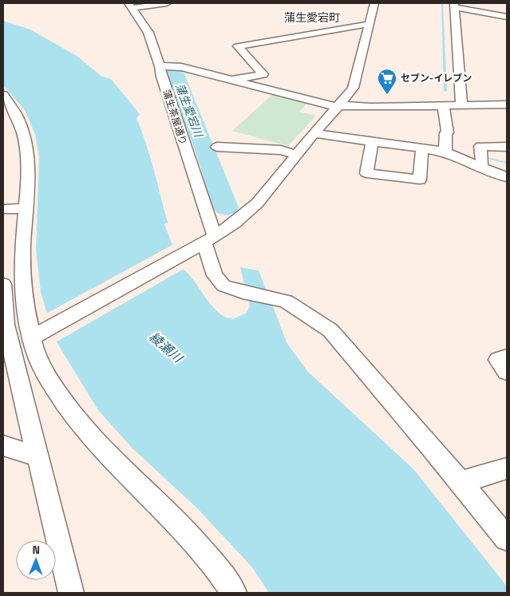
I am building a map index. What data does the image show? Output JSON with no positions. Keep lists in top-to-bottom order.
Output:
{
  "streets": {
    "street": ["蒲生茶屋通り"]
  },
  "districts": ["蒲生愛宕町"],
  "water": ["蒲生愛宕川", "綾瀬川"],
  "places": {
    "supermarket": ["セブン-イレブン"]
  },
  "north": "top"
}
